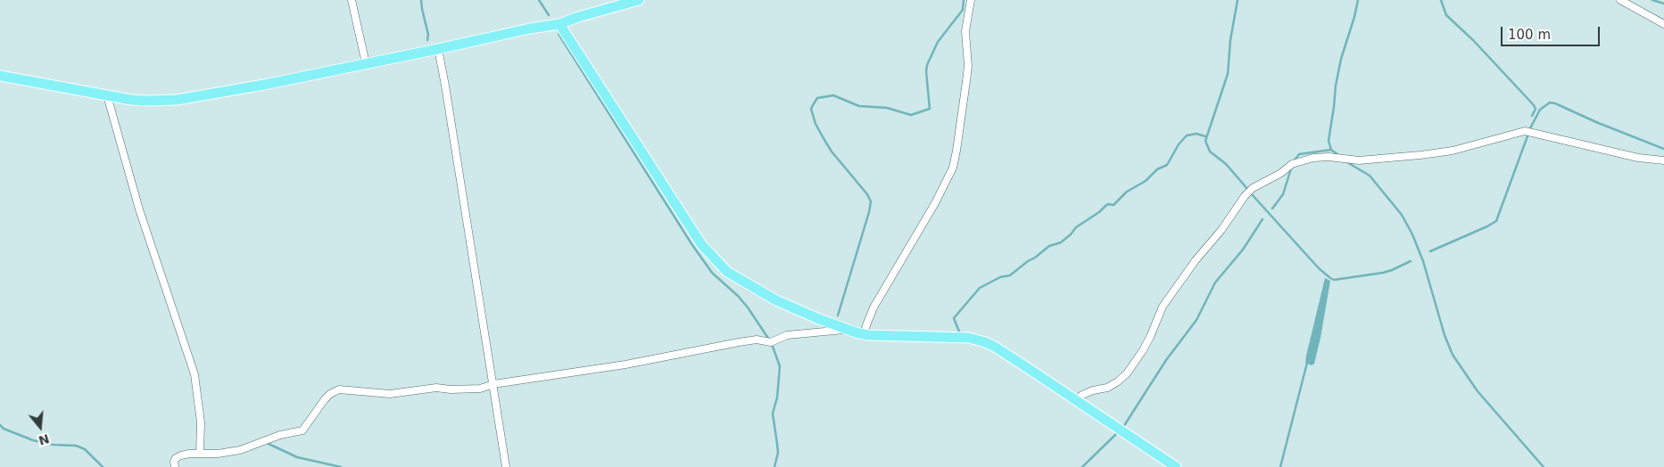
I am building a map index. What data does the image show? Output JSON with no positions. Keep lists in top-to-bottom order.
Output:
{
  "scale_bar": "100 m",
  "north": "bottom"
}
